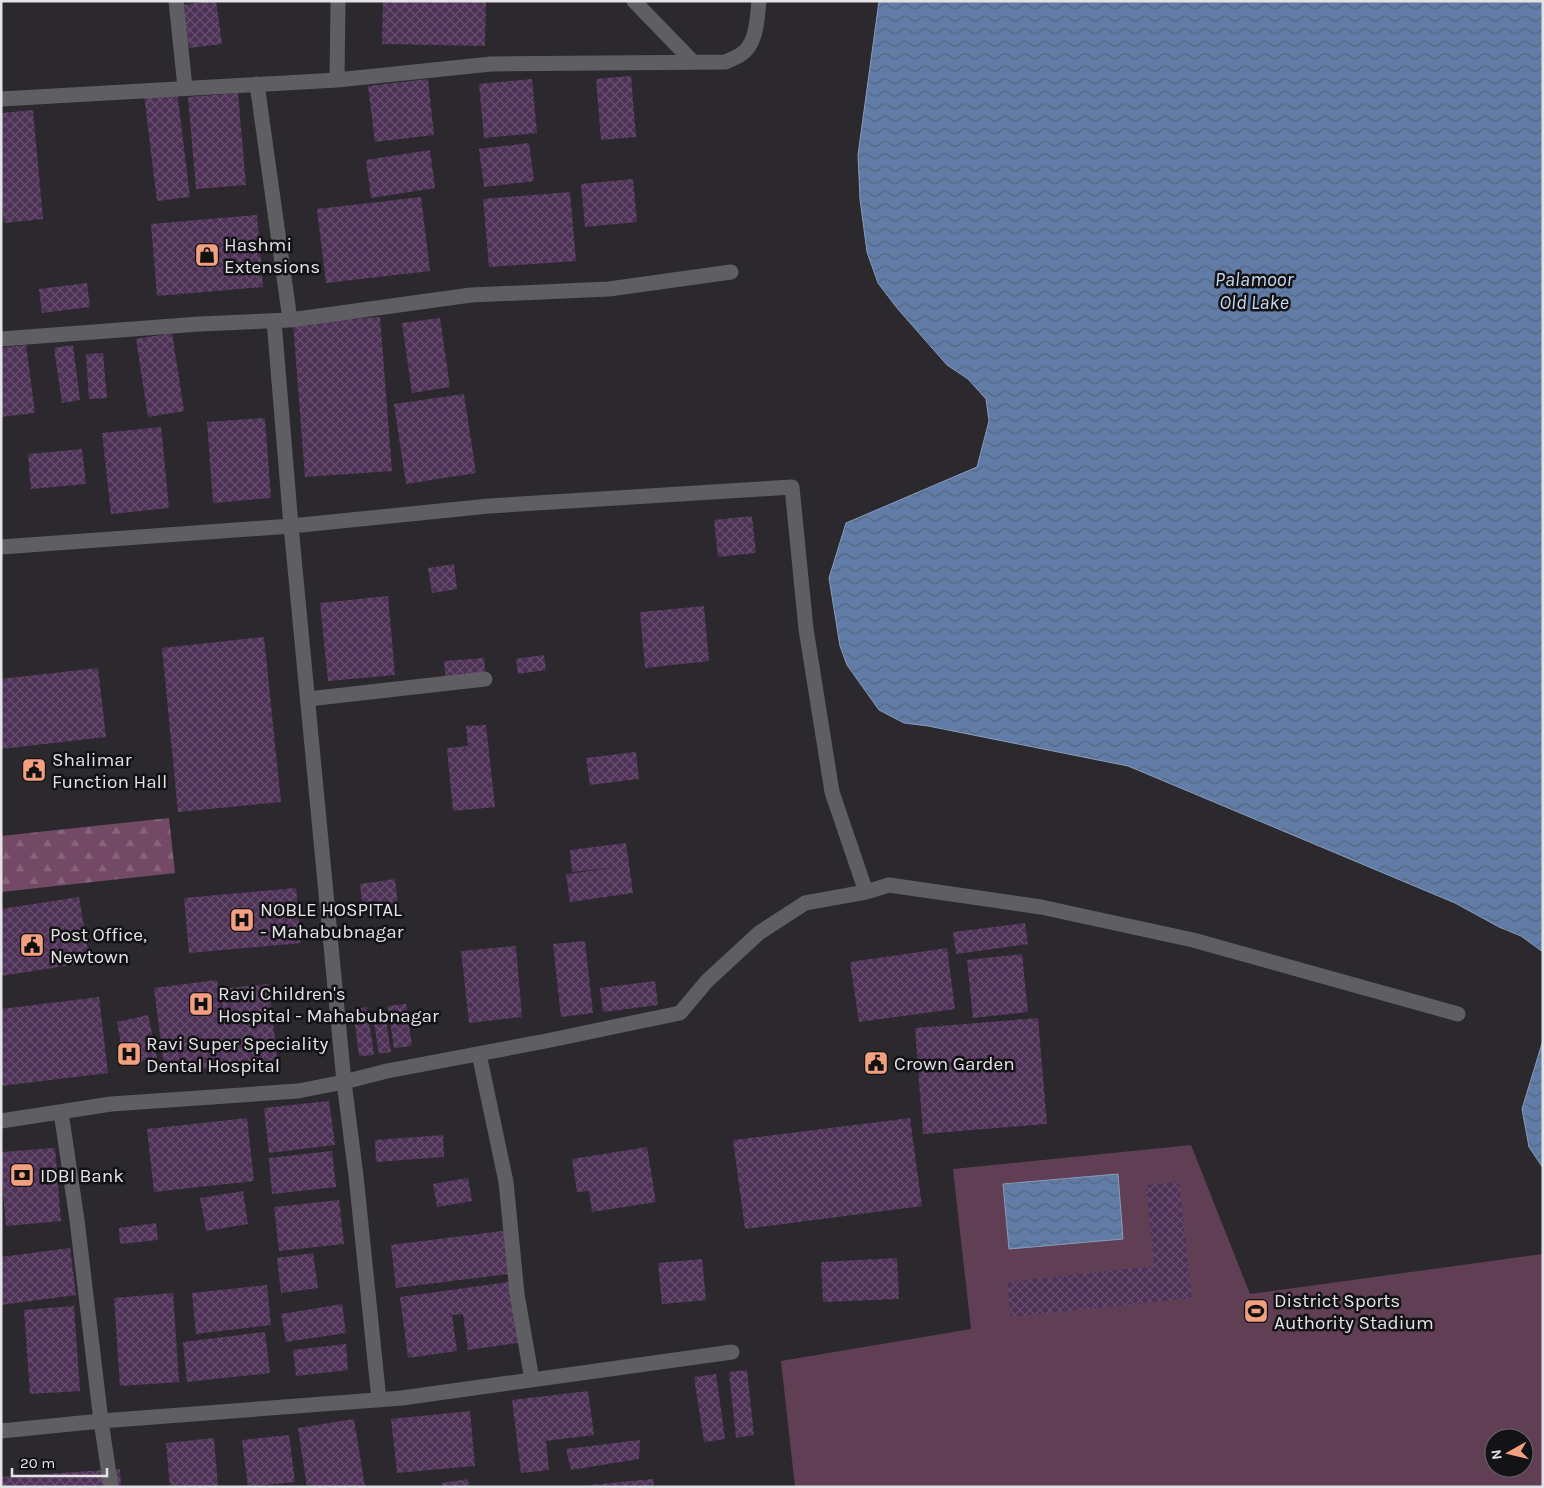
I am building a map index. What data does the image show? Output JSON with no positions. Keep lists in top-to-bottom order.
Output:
{
  "water": ["Palamoor Old Lake"],
  "places": {
    "shop": ["Hashmi Extensions"],
    "public building": ["Shalimar Function Hall", "Post Office, Newtown", "Crown Garden"],
    "hospital": ["NOBLE HOSPITAL - Mahabubnagar", "Ravi Children's Hospital - Mahabubnagar", "Ravi Super Speciality Dental Hospital"],
    "bank": ["IDBI Bank"],
    "sports": ["District Sports Authority Stadium"]
  },
  "scale_bar": "20 m",
  "north": "left"
}
